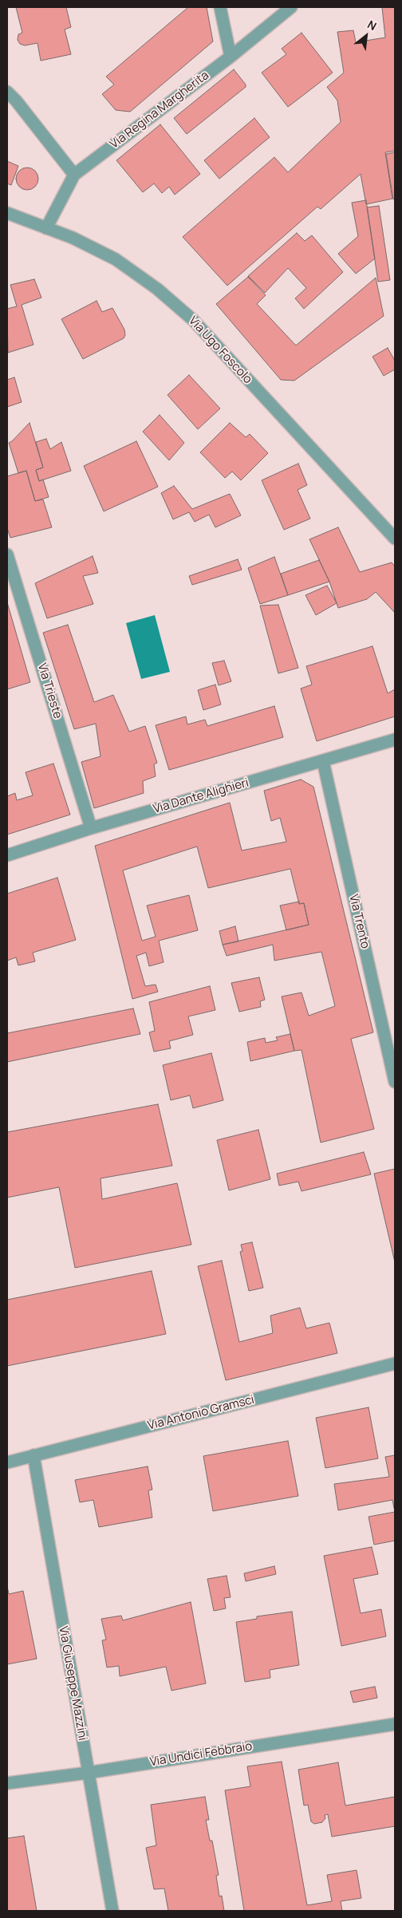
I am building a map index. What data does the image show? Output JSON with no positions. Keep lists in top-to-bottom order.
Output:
{
  "streets": {
    "street": [
      "Via Regina Margherita",
      "Via Ugo Foscolo",
      "Via Trieste",
      "Via Dante Alighieri",
      "Via Trento",
      "Via Antonio Gramsci",
      "Via Giuseppe Mazzini",
      "Via Undici Febbraio"
    ]
  },
  "crossings": [
    ["Via Regina Margherita", "Via Ugo Foscolo"],
    ["Via Trieste", "Via Dante Alighieri"],
    ["Via Dante Alighieri", "Via Trento"],
    ["Via Antonio Gramsci", "Via Giuseppe Mazzini"],
    ["Via Giuseppe Mazzini", "Via Undici Febbraio"]
  ],
  "north": "top right"
}
